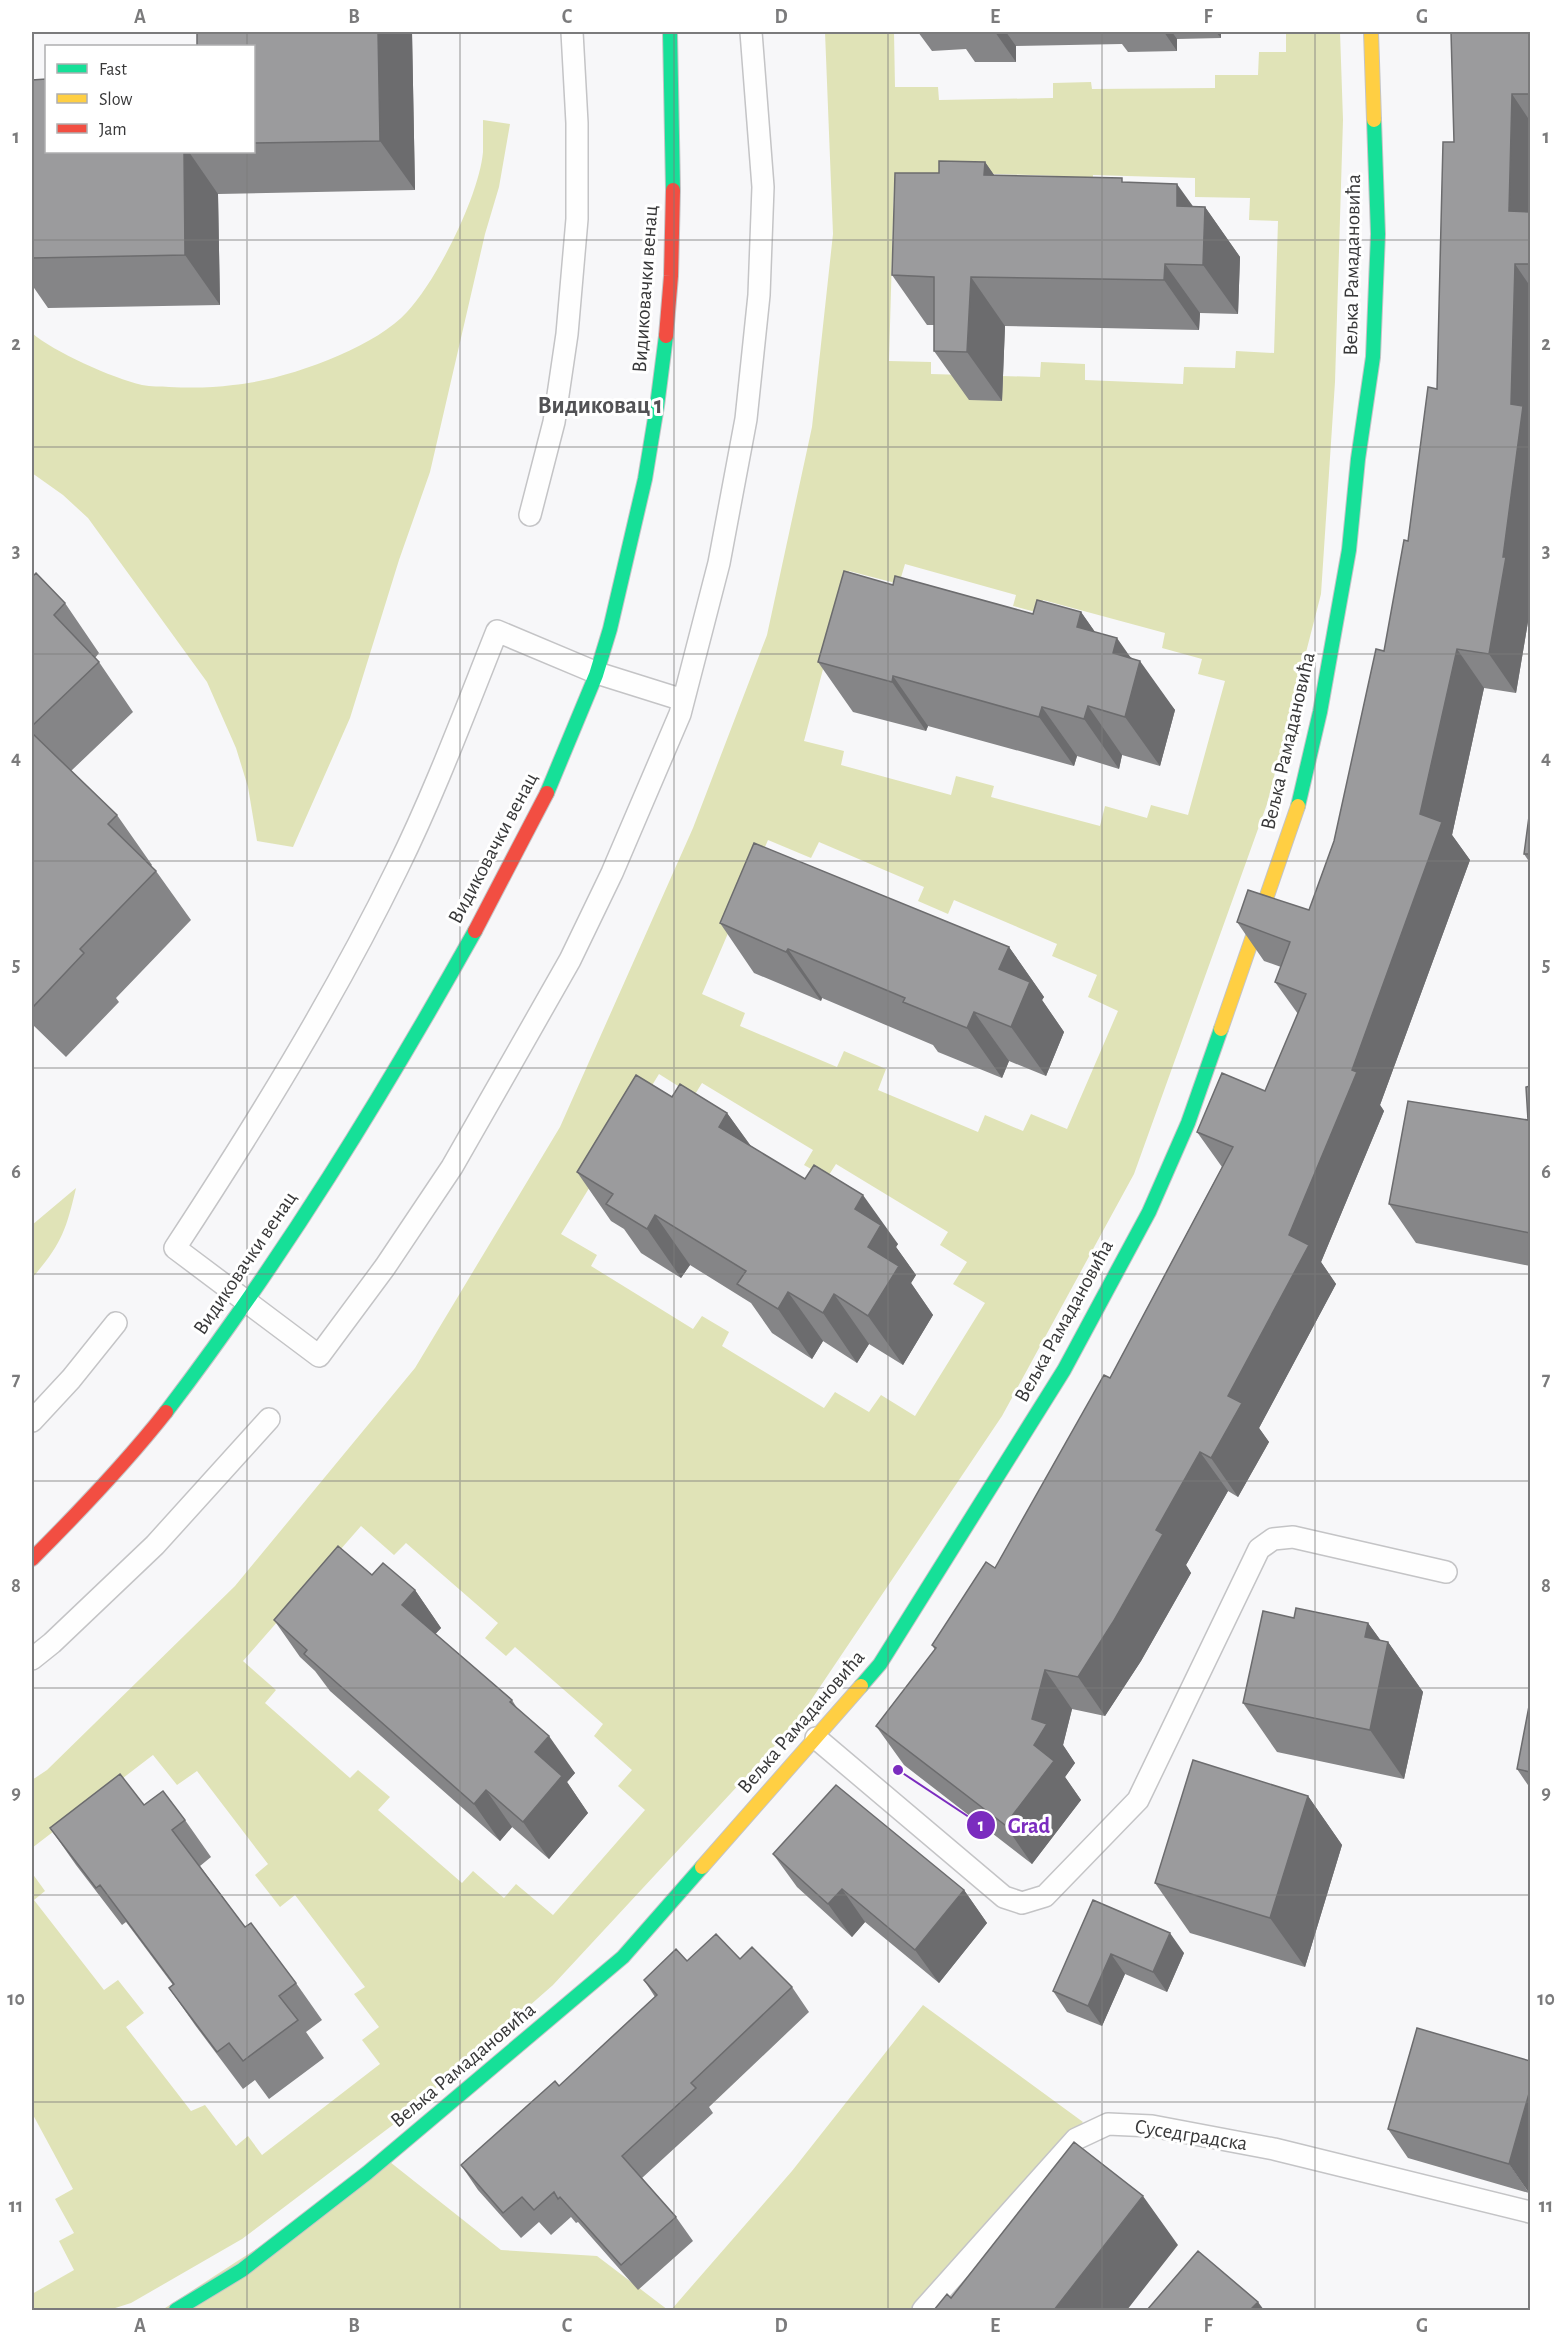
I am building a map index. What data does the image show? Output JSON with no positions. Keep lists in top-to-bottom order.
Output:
{
  "streets": {
    "street": ["Вељка Рамадановића", "Видиковачки венац"],
    "lane": ["Суседградска"]
  },
  "districts": ["Видиковац 1"],
  "places": ["Grad"],
  "legend": ["Fast", "Slow", "Jam"],
  "grid": {
    "columns": [
      "A",
      "B",
      "C",
      "D",
      "E",
      "F",
      "G"
    ],
    "rows": [
      "1",
      "2",
      "3",
      "4",
      "5",
      "6",
      "7",
      "8",
      "9",
      "10",
      "11"
    ]
  }
}
